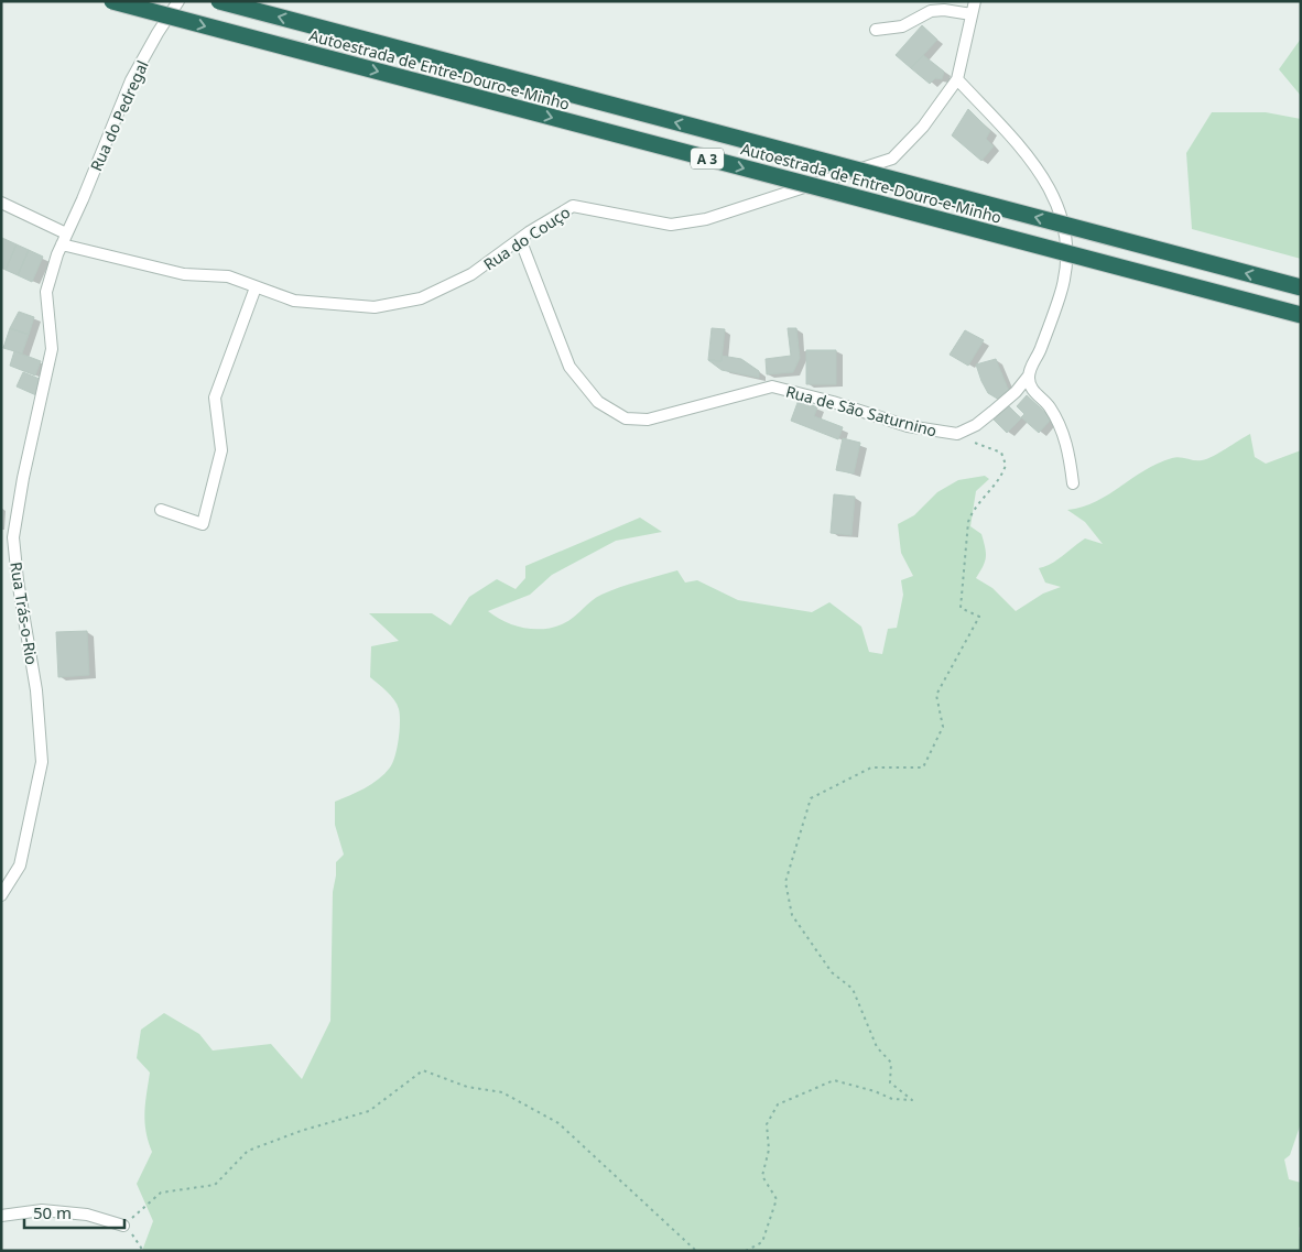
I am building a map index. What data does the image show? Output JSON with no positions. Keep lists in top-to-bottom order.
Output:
{
  "streets": {
    "highway": ["Autoestrada de Entre-Douro-e-Minho", "A 3"],
    "street": [
      "Rua do Pedregal",
      "Rua do Couço",
      "Rua de São Saturnino",
      "Rua Trás-o-Rio"
    ]
  },
  "crossings": [
    ["Rua do Pedregal", "Rua Trás-o-Rio"],
    ["Rua do Couço", "Rua de São Saturnino"],
    ["Rua do Couço", "Rua Trás-o-Rio"]
  ],
  "scale_bar": "50 m"
}
